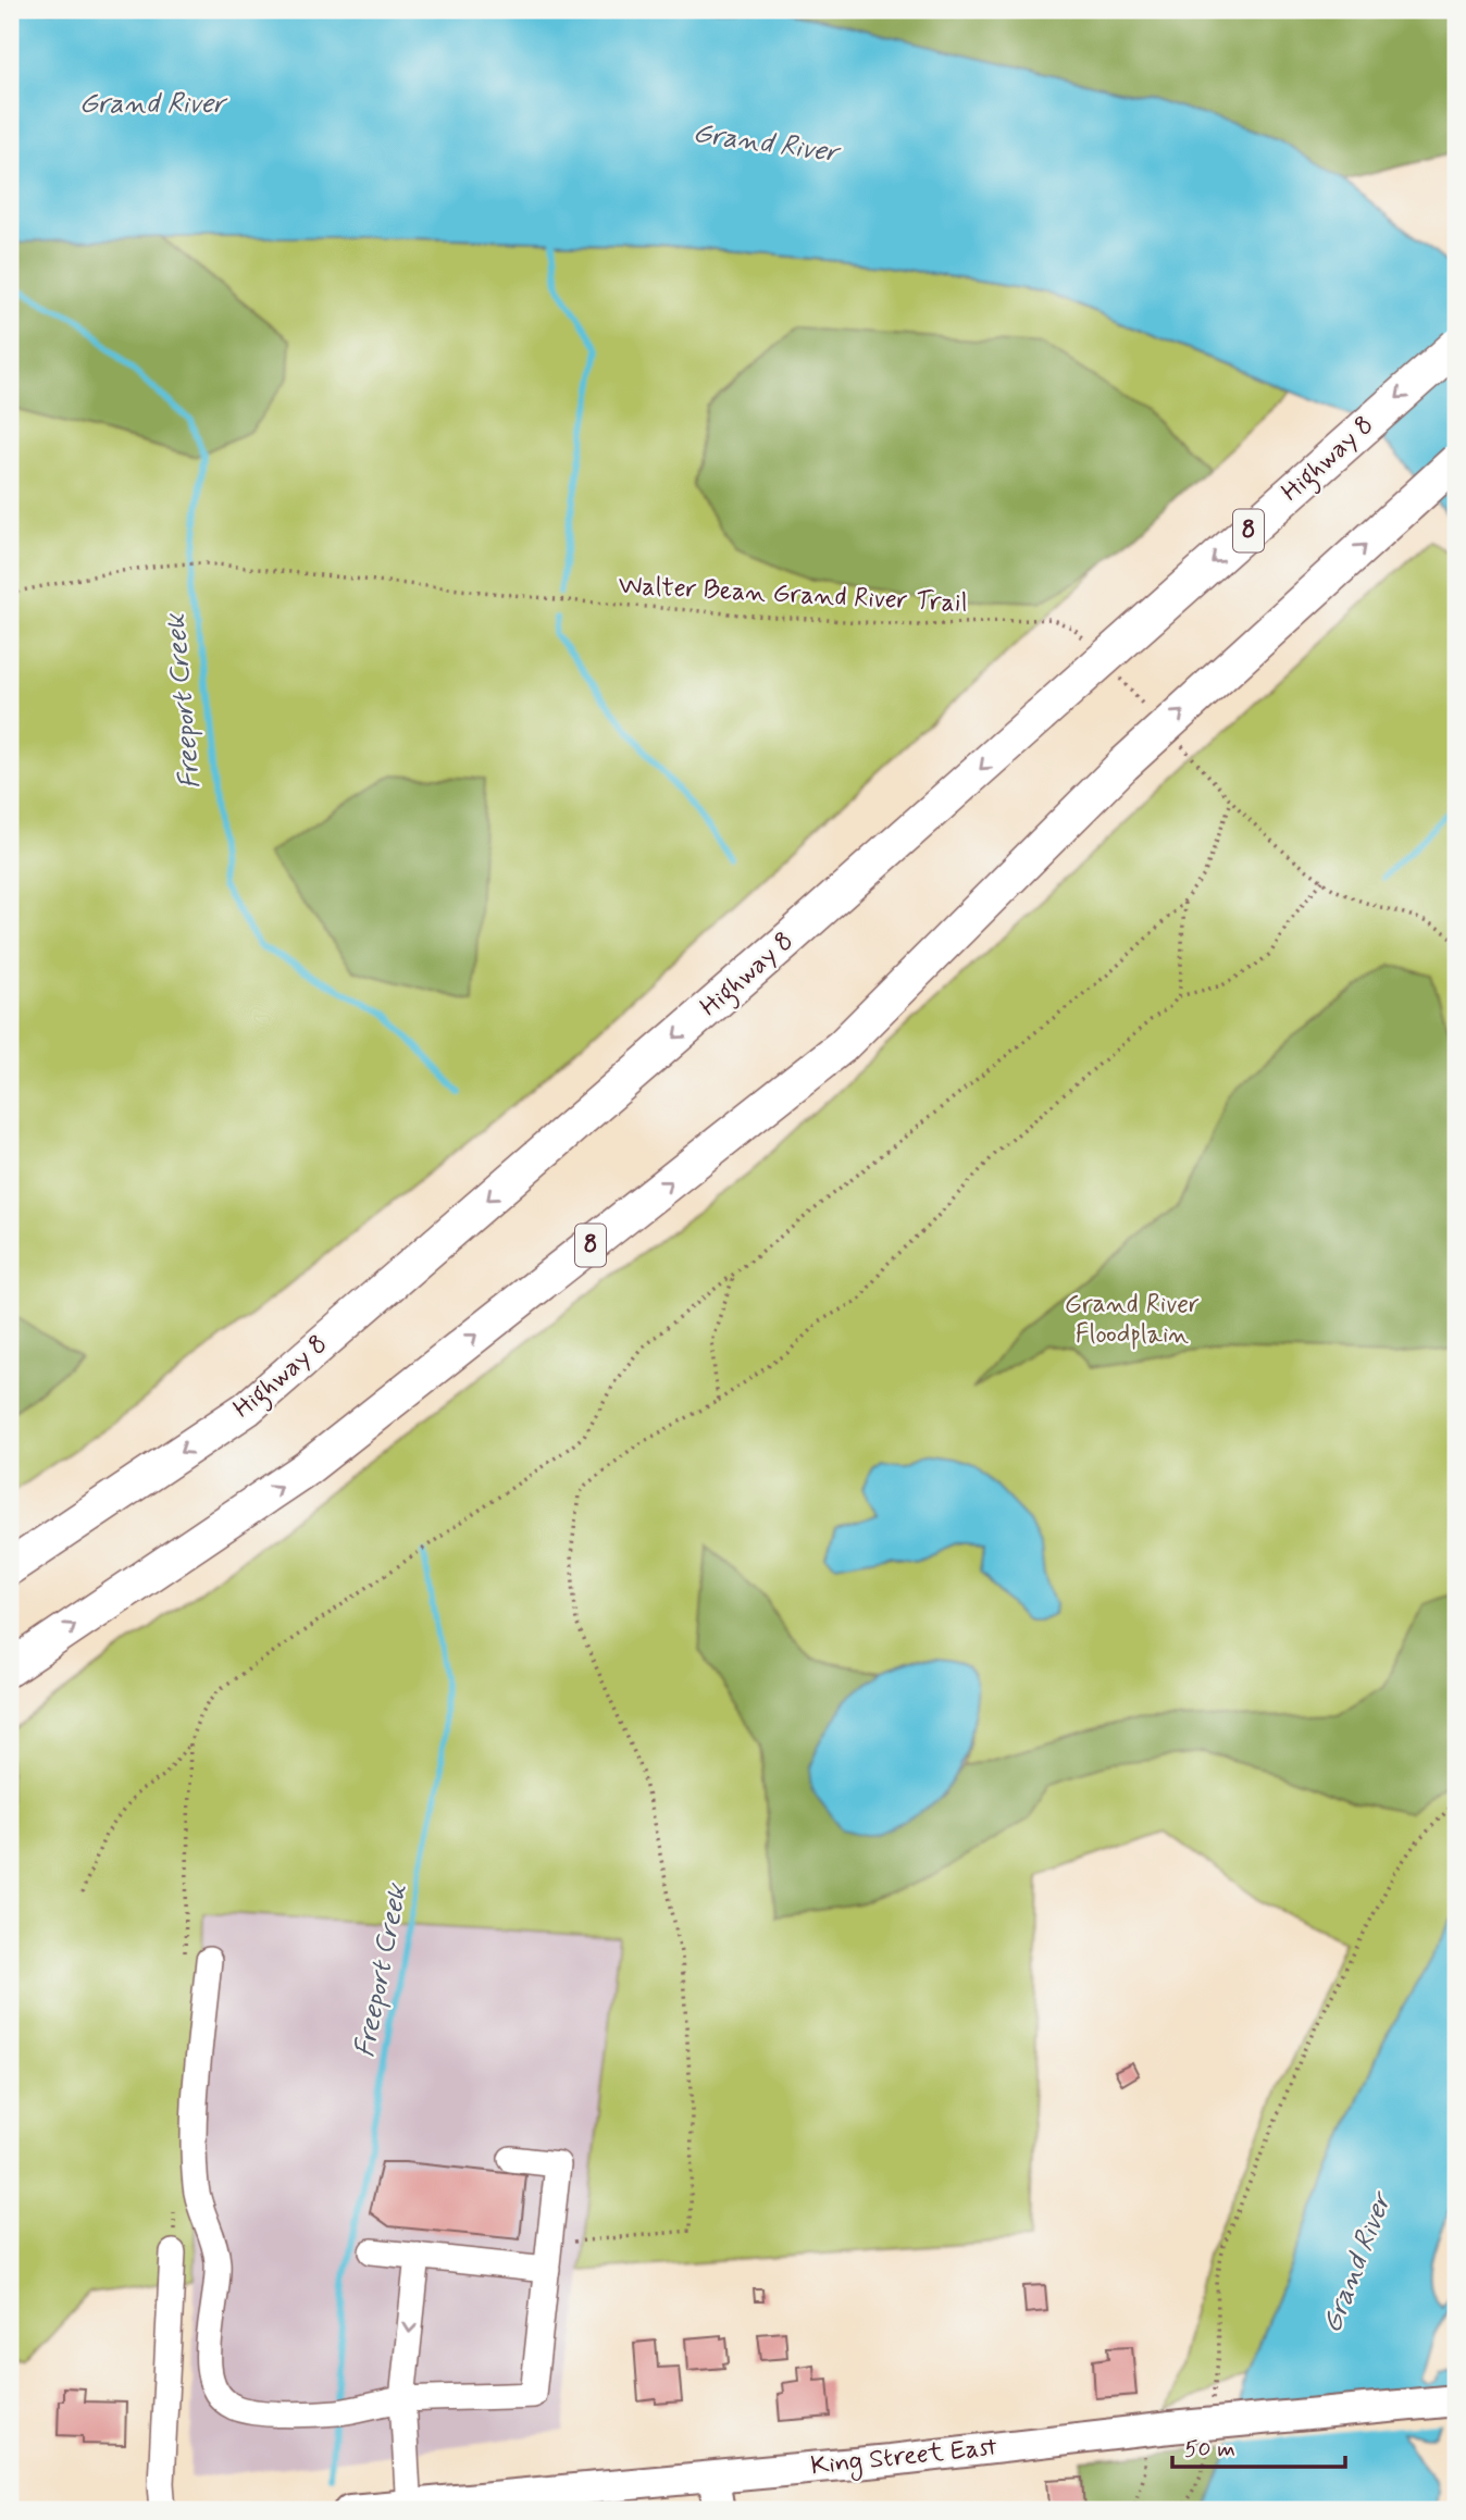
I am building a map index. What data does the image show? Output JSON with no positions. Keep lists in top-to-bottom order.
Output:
{
  "streets": {
    "highway": ["Highway 8", "8"],
    "main road": ["King Street East"],
    "path": ["Walter Bean Grand River Trail"]
  },
  "water": ["Grand River", "Freeport Creek"],
  "parks": ["Grand River Floodplain"],
  "scale_bar": "50 m"
}
